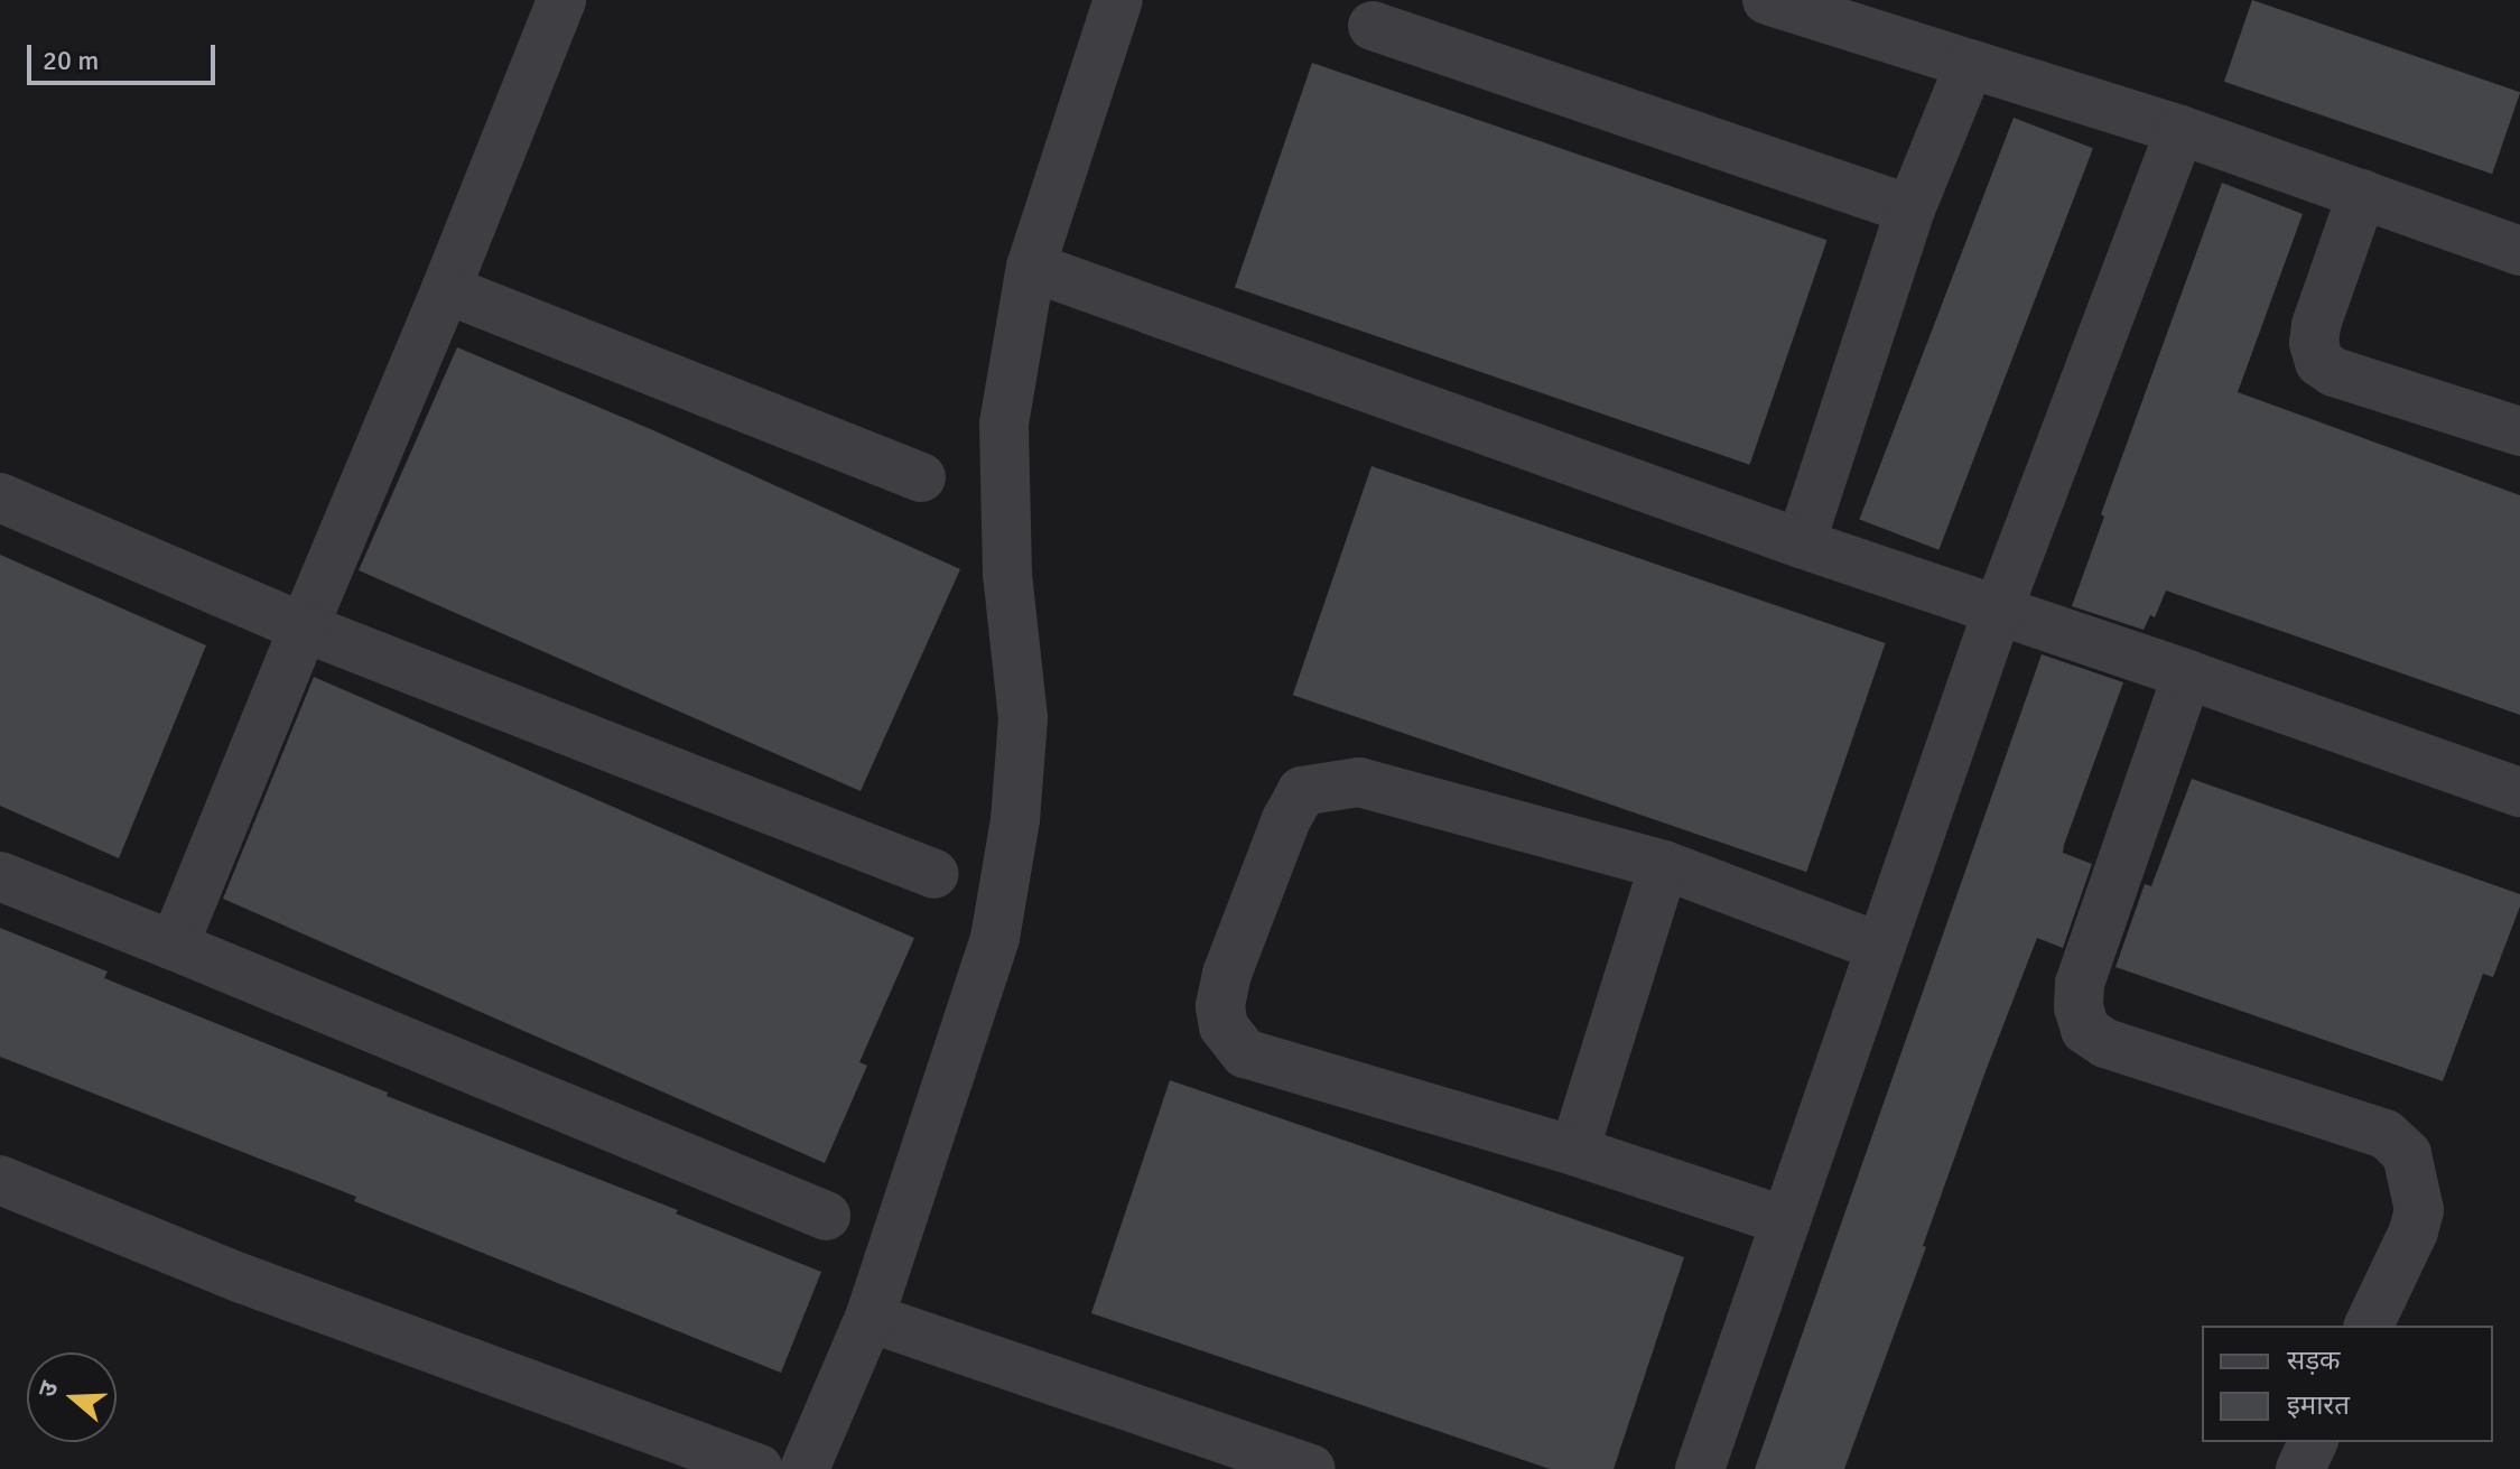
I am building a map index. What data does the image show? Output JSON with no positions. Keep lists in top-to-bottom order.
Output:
{
  "legend": ["सड़क", "इमारत"],
  "scale_bar": "20 m",
  "north": "left"
}
